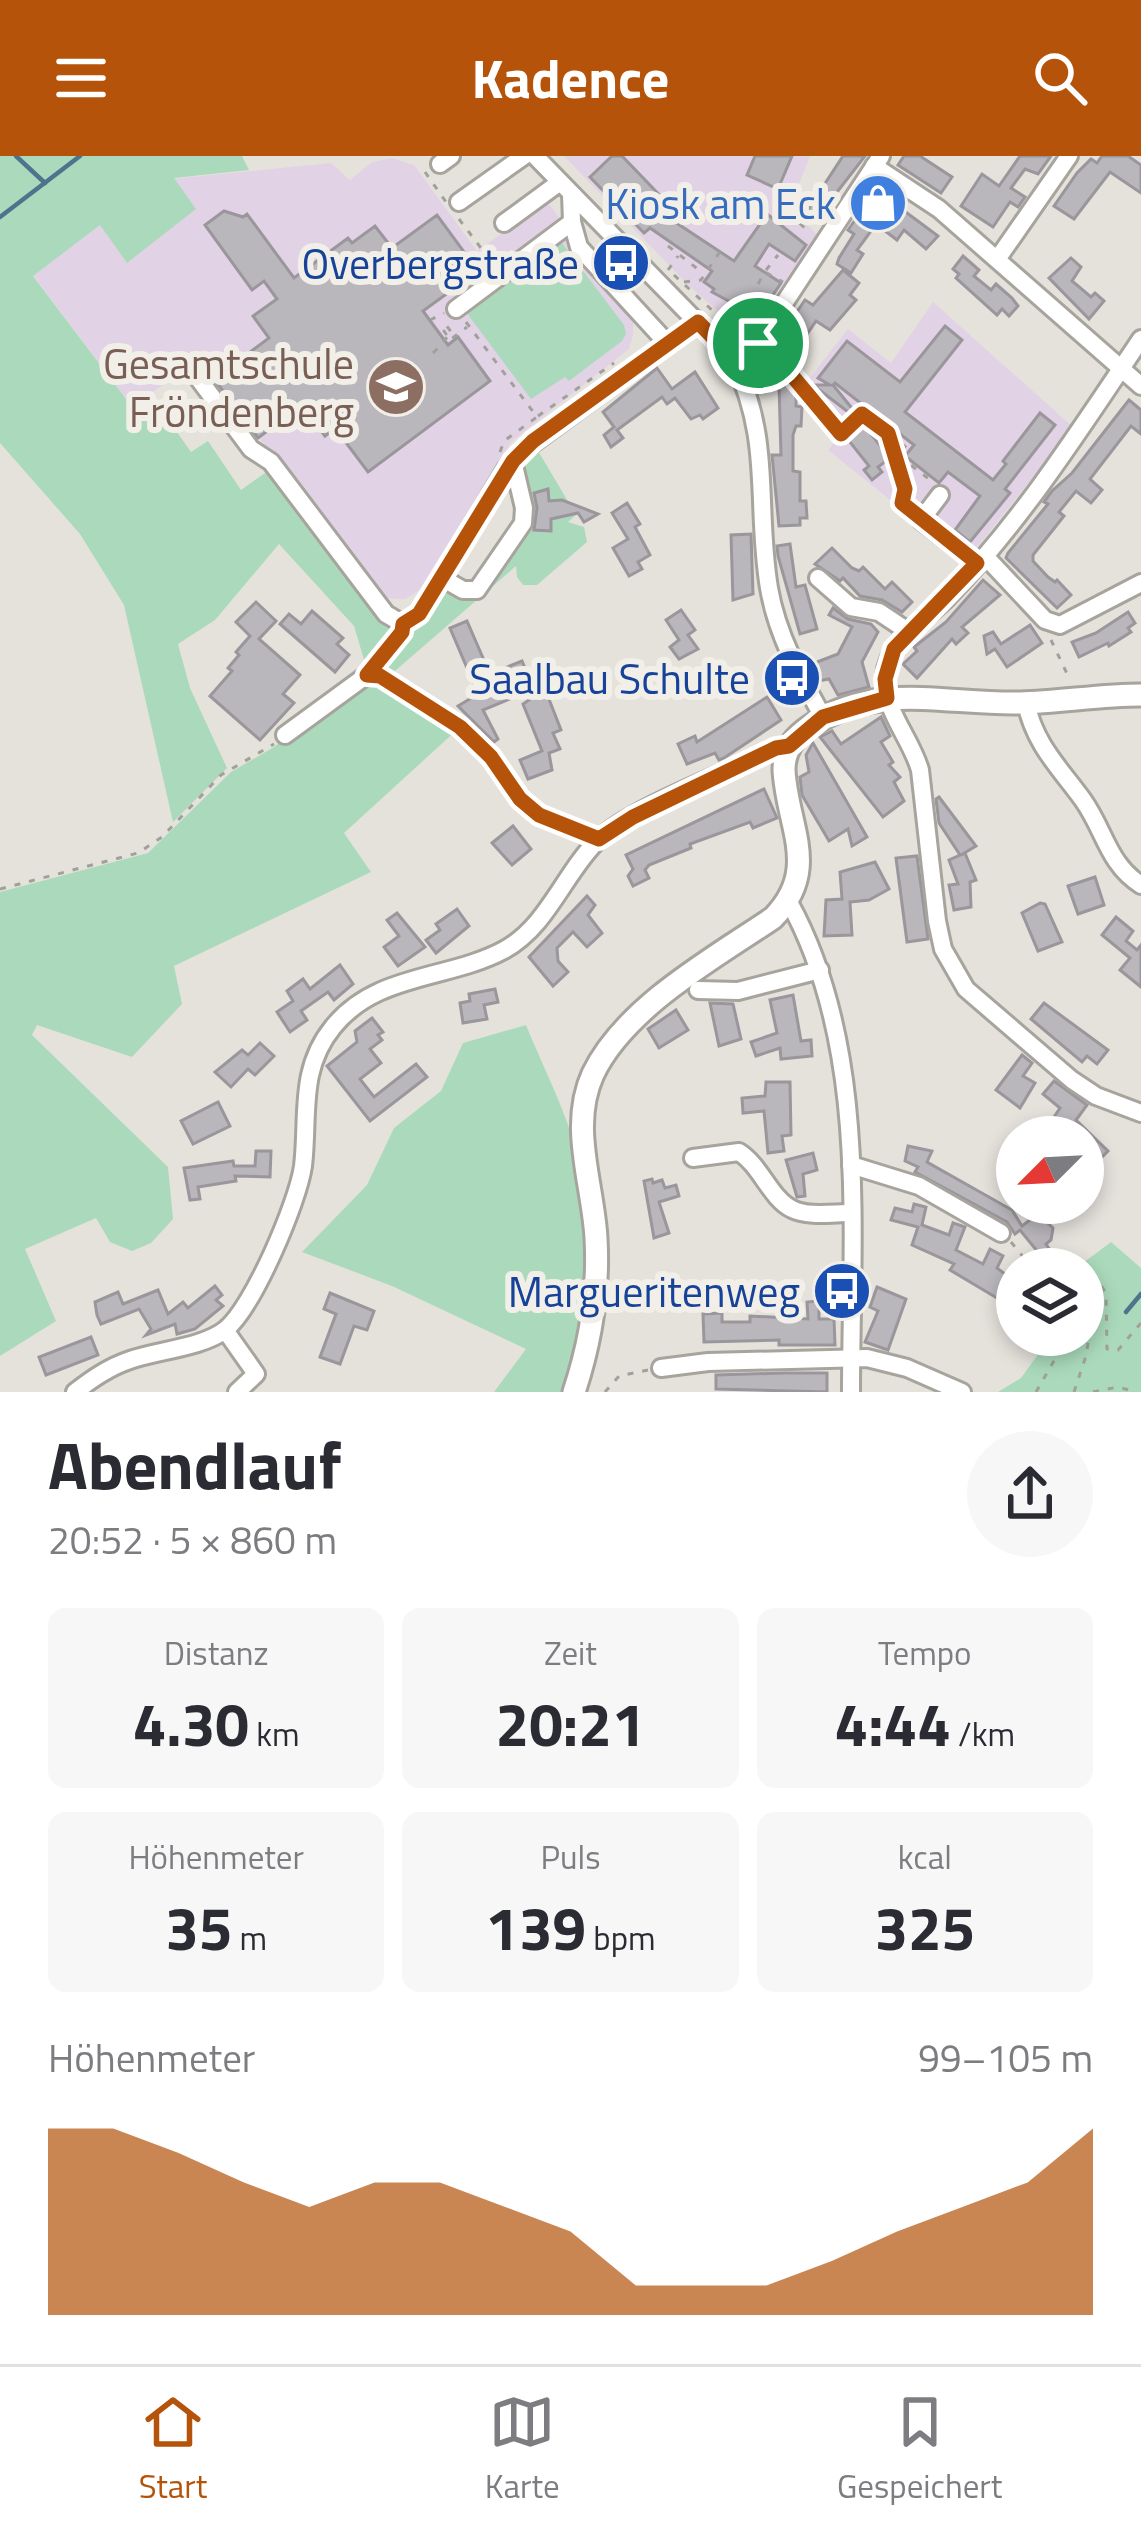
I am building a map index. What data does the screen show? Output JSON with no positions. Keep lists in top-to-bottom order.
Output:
{
  "places": {
    "shop": ["Kiosk am Eck"],
    "bus stop": ["Overbergstraße", "Saalbau Schulte", "Margueritenweg"],
    "school or university": ["Gesamtschule Fröndenberg"]
  },
  "north": "bottom left",
  "page": {
    "header": "Kadence",
    "heading": ["Abendlauf", "20:52 · 5 × 860 m"],
    "stats": [
      ["Distanz", "4.30 km"],
      ["Zeit", "20:21"],
      ["Tempo", "4:44 /km"],
      ["Höhenmeter", "35 m"],
      ["Puls", "139 bpm"],
      ["kcal", "325"]
    ],
    "chart": ["Höhenmeter", "99–105 m"],
    "tabs": ["Start", "Karte", "Gespeichert"]
  }
}
